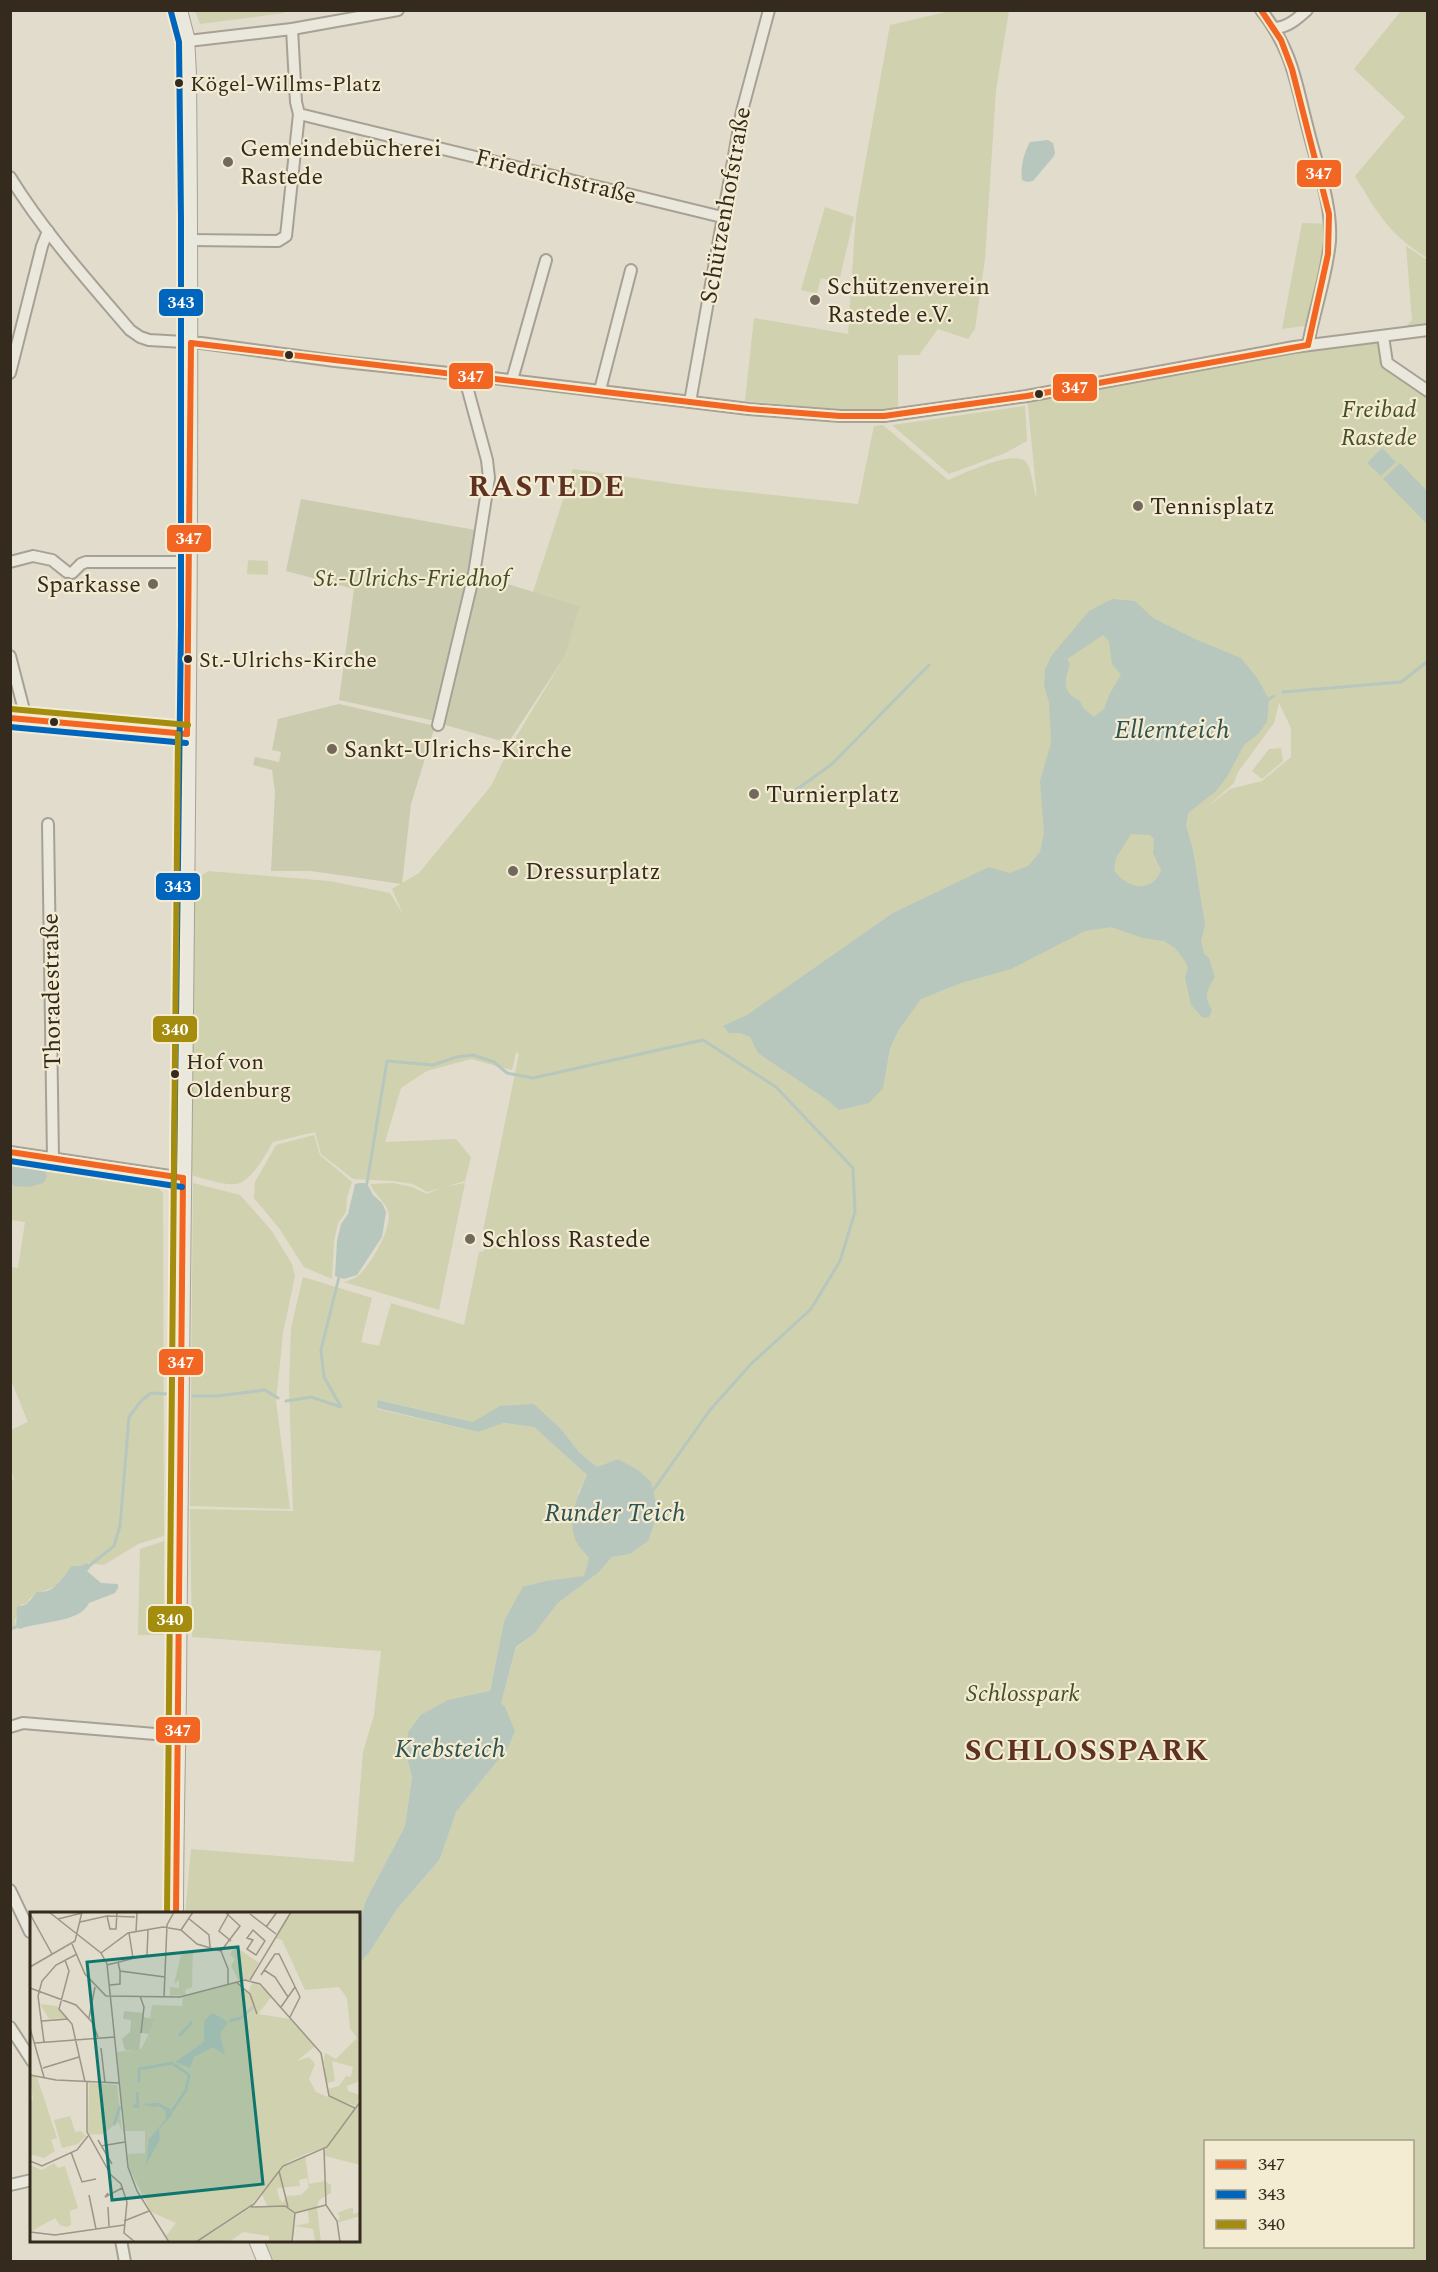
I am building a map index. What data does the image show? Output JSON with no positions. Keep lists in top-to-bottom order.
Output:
{
  "streets": {
    "street": ["Friedrichstraße", "Schützenhofstraße", "Thoradestraße"]
  },
  "crossings": [
    ["Friedrichstraße", "Schützenhofstraße"]
  ],
  "districts": ["RASTEDE", "SCHLOSSPARK"],
  "water": ["Ellernteich", "Runder Teich", "Krebsteich"],
  "parks": ["Freibad Rastede", "St.-Ulrichs-Friedhof", "Schlosspark"],
  "places": [
    "Kögel-Willms-Platz",
    "Gemeindebücherei Rastede",
    "Schützenverein Rastede e.V.",
    "Tennisplatz",
    "Sparkasse",
    "St.-Ulrichs-Kirche",
    "Sankt-Ulrichs-Kirche",
    "Turnierplatz",
    "Dressurplatz",
    "Hof von Oldenburg",
    "Schloss Rastede"
  ],
  "lines": ["transit line 347", "transit line 343", "transit line 340"],
  "legend": ["347", "343", "340"]
}
